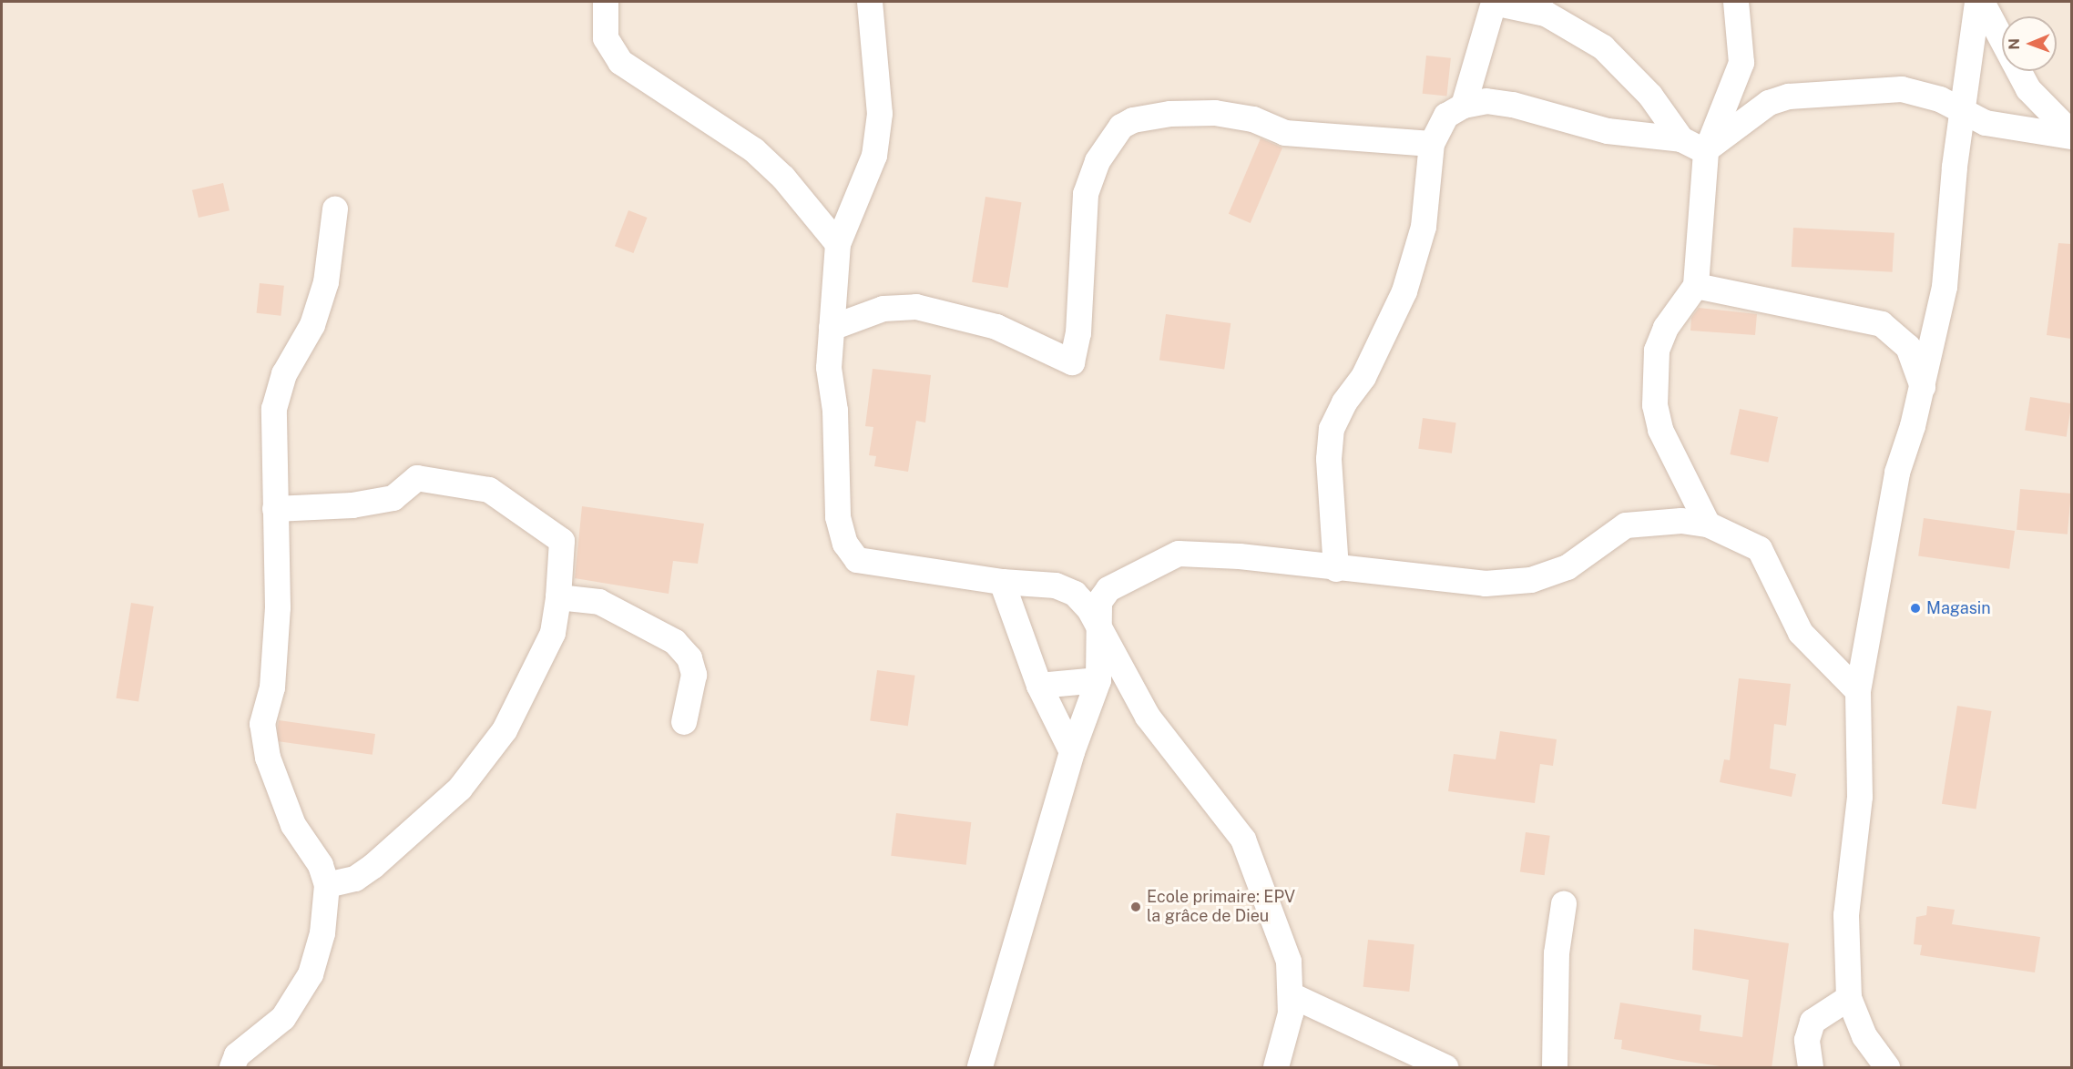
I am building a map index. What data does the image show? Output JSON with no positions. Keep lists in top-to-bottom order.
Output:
{
  "places": ["Magasin", "Ecole primaire: EPV la grâce de Dieu"],
  "north": "left"
}
